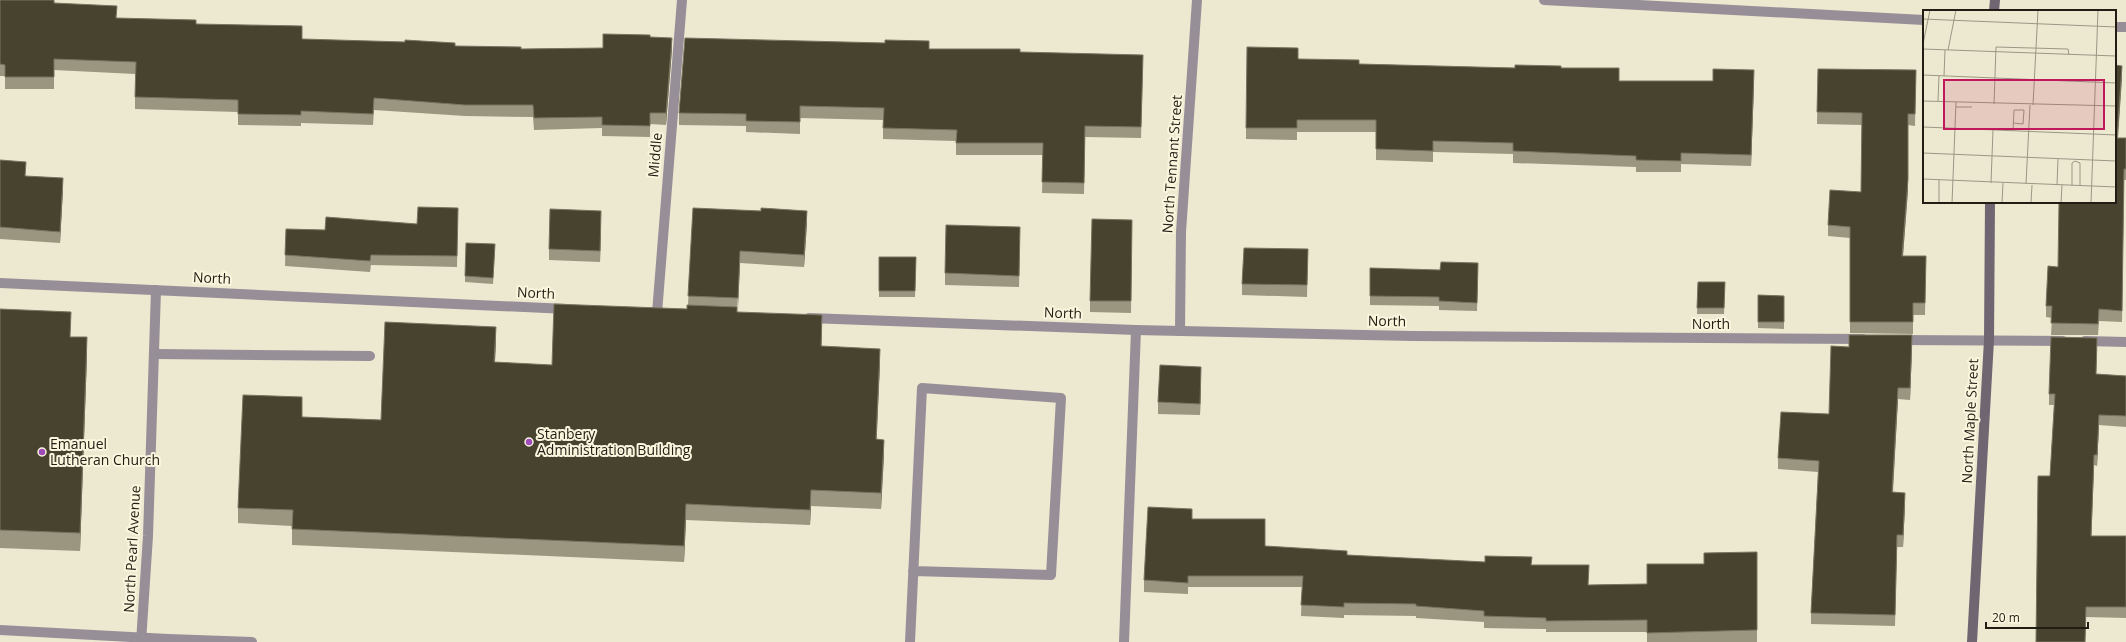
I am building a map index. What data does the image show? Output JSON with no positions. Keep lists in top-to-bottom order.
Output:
{
  "streets": {
    "street": [
      "Middle",
      "North Tennant Street",
      "North",
      "North Maple Street",
      "North Pearl Avenue"
    ]
  },
  "crossings": [
    ["North Tennant Street", "North"],
    ["North", "North Pearl Avenue"]
  ],
  "places": ["Stanbery Administration Building", "Emanuel Lutheran Church"],
  "scale_bar": "20 m"
}
